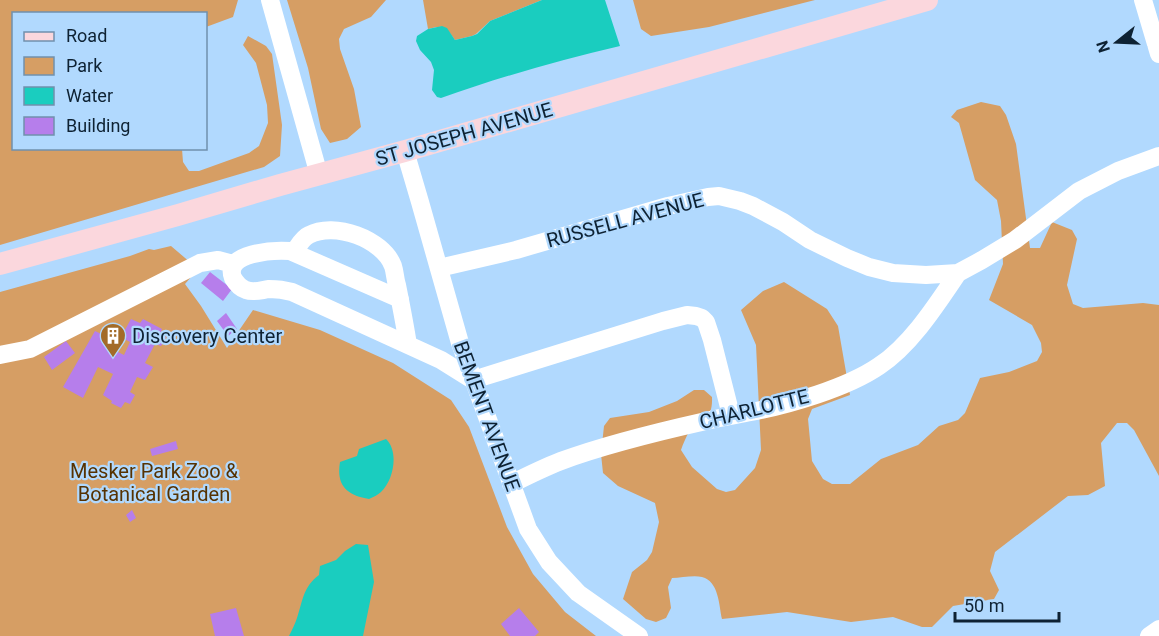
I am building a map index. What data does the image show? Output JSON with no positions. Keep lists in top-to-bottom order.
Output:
{
  "streets": {
    "main road": ["ST JOSEPH AVENUE"],
    "street": ["RUSSELL AVENUE", "CHARLOTTE", "BEMENT AVENUE"]
  },
  "crossings": [
    ["ST JOSEPH AVENUE", "BEMENT AVENUE"],
    ["RUSSELL AVENUE", "CHARLOTTE"],
    ["RUSSELL AVENUE", "BEMENT AVENUE"],
    ["CHARLOTTE", "BEMENT AVENUE"]
  ],
  "parks": ["Mesker Park Zoo & Botanical Garden"],
  "places": {
    "building": ["Discovery Center"]
  },
  "legend": [
    "Road",
    "Park",
    "Water",
    "Building"
  ],
  "scale_bar": "50 m",
  "north": "left"
}
